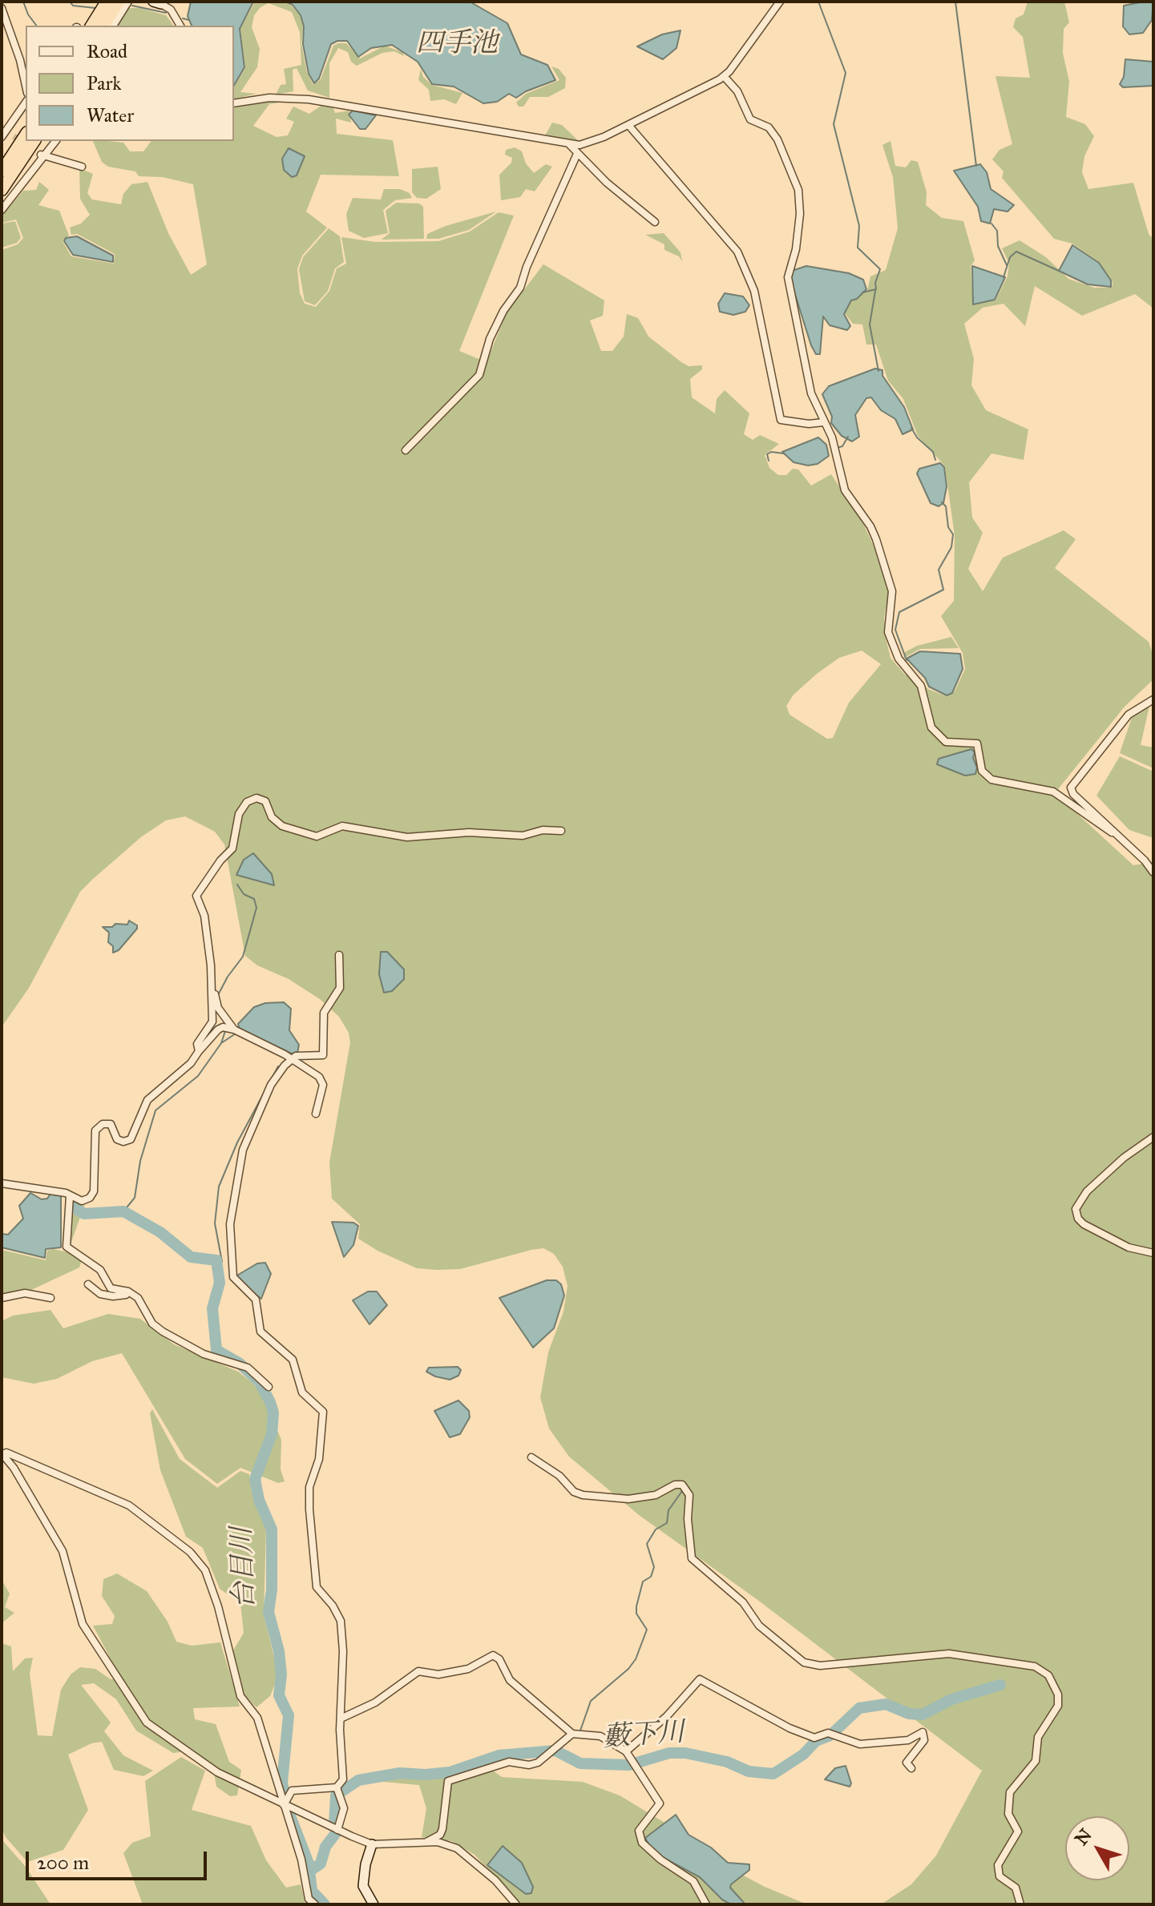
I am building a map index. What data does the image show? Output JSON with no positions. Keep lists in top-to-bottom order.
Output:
{
  "water": ["四手池", "台目川", "藪下川"],
  "legend": ["Road", "Park", "Water"],
  "scale_bar": "200 m",
  "north": "top left"
}
